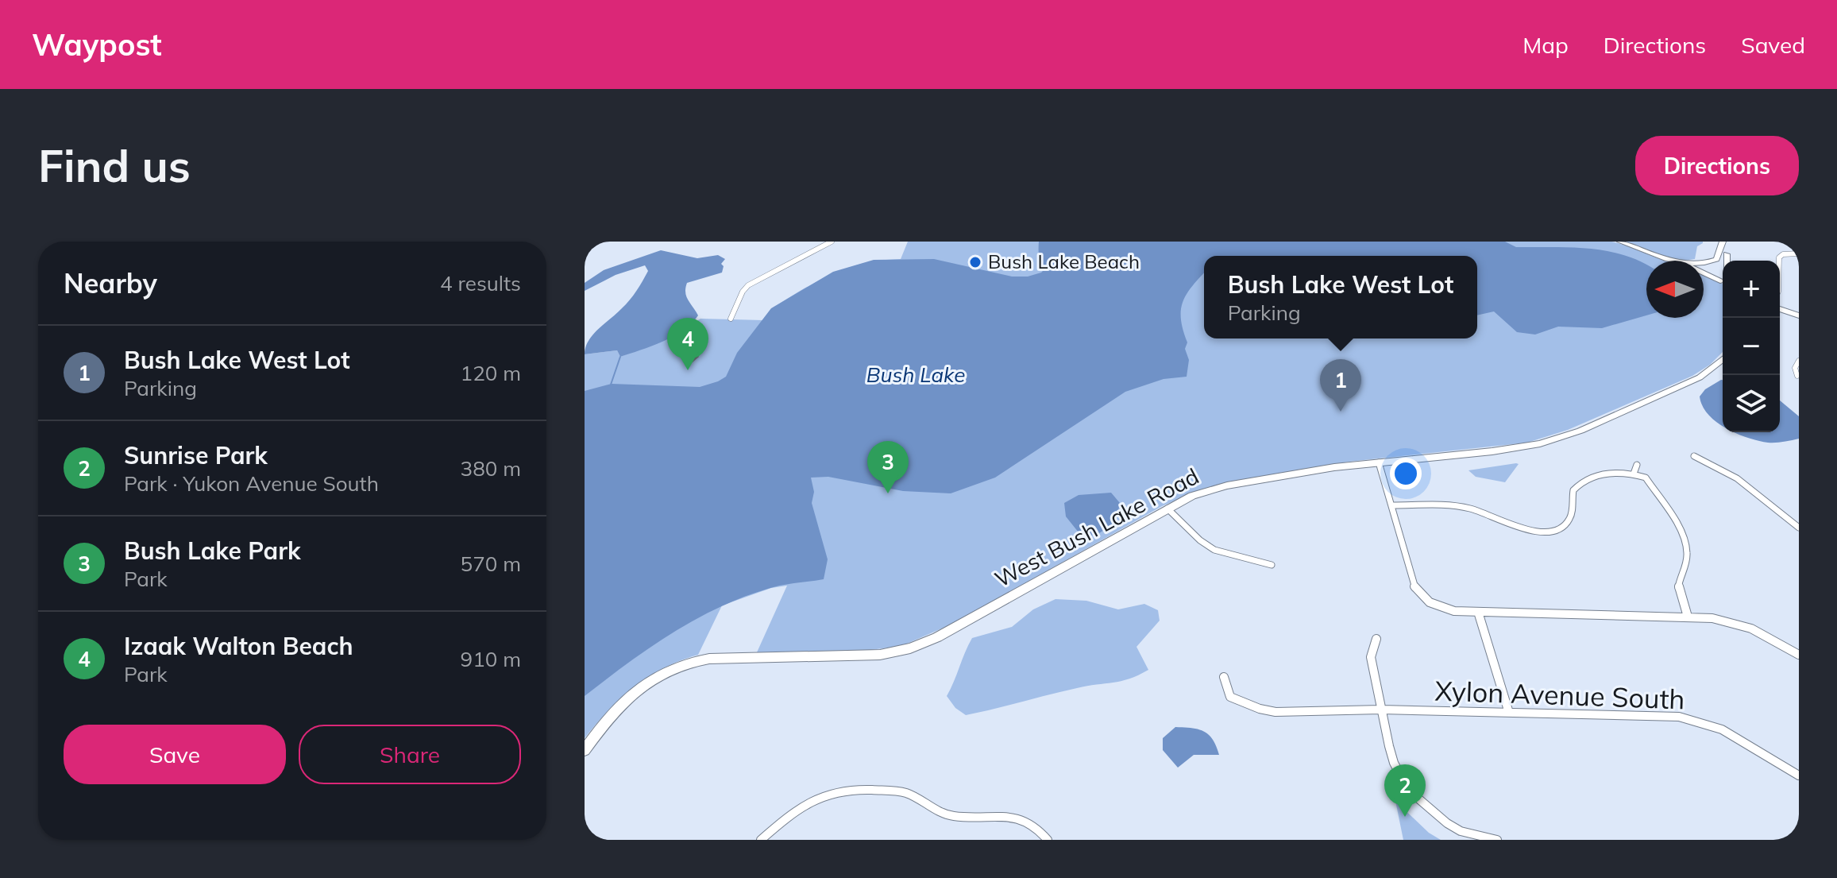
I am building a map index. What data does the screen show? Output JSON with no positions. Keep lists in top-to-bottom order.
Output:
{
  "streets": {
    "street": ["West Bush Lake Road", "Xylon Avenue South"]
  },
  "water": ["Bush Lake"],
  "places": ["Bush Lake Beach"],
  "north": "left",
  "page": {
    "header": "Waypost",
    "nav": ["Map", "Directions", "Saved"],
    "buttons": [
      "Directions",
      ["Save", "Share"]
    ],
    "title": "Find us",
    "heading": ["Nearby", "4 results"],
    "popup": ["Bush Lake West Lot", "Parking"],
    "map_buttons": ["+", "−"],
    "pins": [
      "4",
      "1",
      "3",
      "2"
    ],
    "list": [
      {
        "mark": "1",
        "name": "Bush Lake West Lot",
        "note": "Parking",
        "value": "120 m"
      },
      {
        "mark": "2",
        "name": "Sunrise Park",
        "note": "Park · Yukon Avenue South",
        "value": "380 m"
      },
      {
        "mark": "3",
        "name": "Bush Lake Park",
        "note": "Park",
        "value": "570 m"
      },
      {
        "mark": "4",
        "name": "Izaak Walton Beach",
        "note": "Park",
        "value": "910 m"
      }
    ]
  }
}
